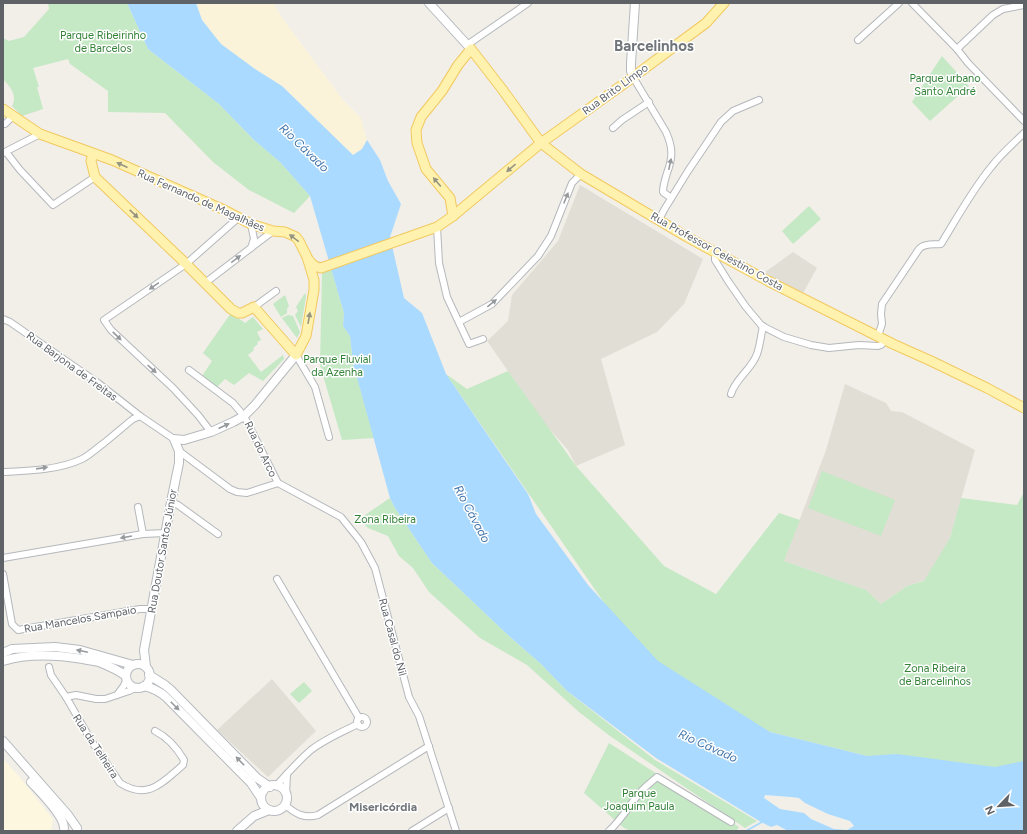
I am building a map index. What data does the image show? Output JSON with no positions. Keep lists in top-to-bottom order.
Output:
{
  "streets": {
    "main road": ["Rua Brito Limpo", "Rua Fernando de Magalhães", "Rua Professor Celestino Costa"],
    "street": [
      "Rua Barjona de Freitas",
      "Rua do Arco",
      "Rua Doutor Santos Júnior",
      "Rua Mancelos Sampaio",
      "Rua Casal do Nil",
      "Rua da Telheira"
    ]
  },
  "crossings": [
    ["Rua Brito Limpo", "Rua Professor Celestino Costa"],
    ["Rua Fernando de Magalhães", "Rua Barjona de Freitas"],
    ["Rua Fernando de Magalhães", "Rua do Arco"],
    ["Rua do Arco", "Rua Casal do Nil"],
    ["Rua Doutor Santos Júnior", "Rua Mancelos Sampaio"]
  ],
  "districts": ["Barcelinhos", "Misericórdia"],
  "water": ["Rio Cávado"],
  "parks": [
    "Parque Ribeirinho de Barcelos",
    "Parque urbano Santo André",
    "Parque Fluvial da Azenha",
    "Zona Ribeira",
    "Zona Ribeira de Barcelinhos",
    "Parque Joaquim Paula"
  ],
  "north": "bottom left"
}
